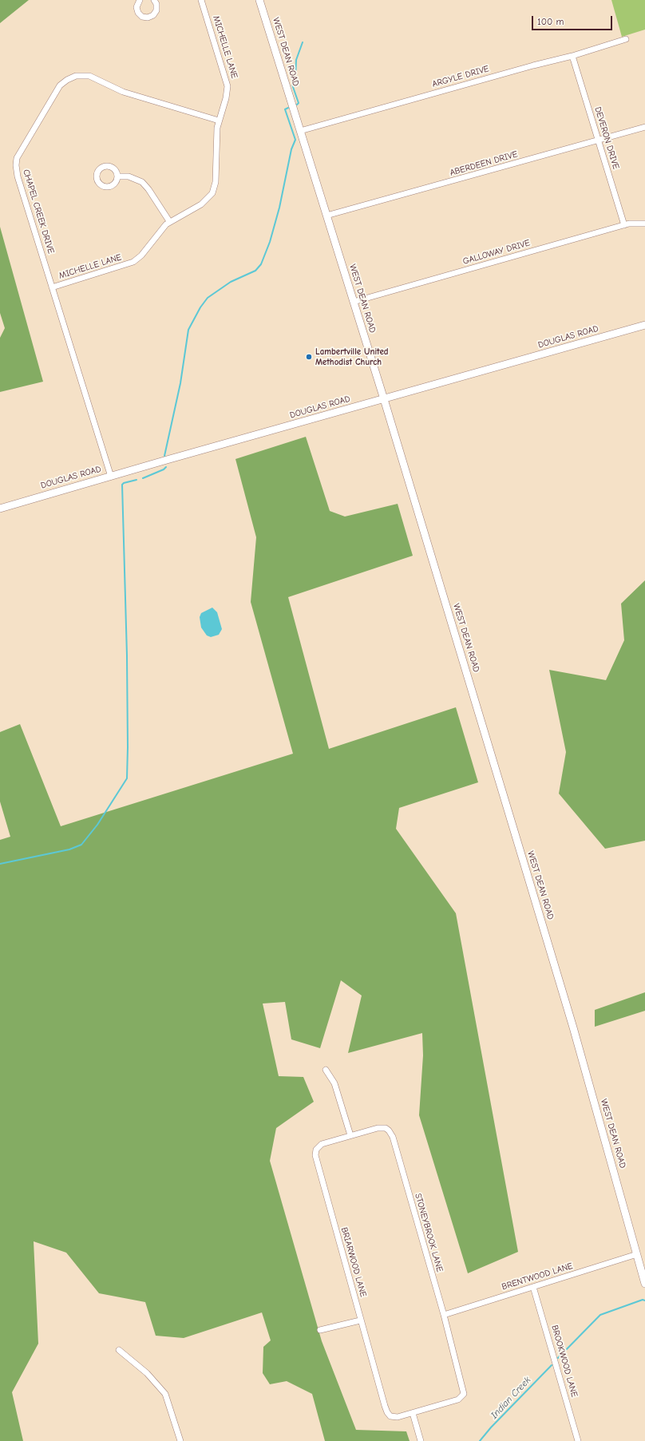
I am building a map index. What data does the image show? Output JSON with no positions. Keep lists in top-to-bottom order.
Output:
{
  "streets": {
    "street": [
      "MICHELLE LANE",
      "WEST DEAN ROAD",
      "ARGYLE DRIVE",
      "DEVERON DRIVE",
      "ABERDEEN DRIVE",
      "CHAPEL CREEK DRIVE",
      "GALLOWAY DRIVE",
      "DOUGLAS ROAD",
      "STONEYBROOK LANE",
      "BRIARWOOD LANE",
      "BRENTWOOD LANE",
      "BROOKWOOD LANE"
    ]
  },
  "crossings": [
    ["MICHELLE LANE", "CHAPEL CREEK DRIVE"],
    ["WEST DEAN ROAD", "ARGYLE DRIVE"],
    ["WEST DEAN ROAD", "ABERDEEN DRIVE"],
    ["WEST DEAN ROAD", "GALLOWAY DRIVE"],
    ["WEST DEAN ROAD", "DOUGLAS ROAD"],
    ["WEST DEAN ROAD", "BRENTWOOD LANE"],
    ["ARGYLE DRIVE", "DEVERON DRIVE"],
    ["DEVERON DRIVE", "ABERDEEN DRIVE"],
    ["DEVERON DRIVE", "GALLOWAY DRIVE"],
    ["CHAPEL CREEK DRIVE", "DOUGLAS ROAD"],
    ["STONEYBROOK LANE", "BRIARWOOD LANE"],
    ["STONEYBROOK LANE", "BRENTWOOD LANE"],
    ["BRENTWOOD LANE", "BROOKWOOD LANE"]
  ],
  "water": ["Indian Creek"],
  "places": ["Lambertville United Methodist Church"],
  "scale_bar": "100 m"
}
